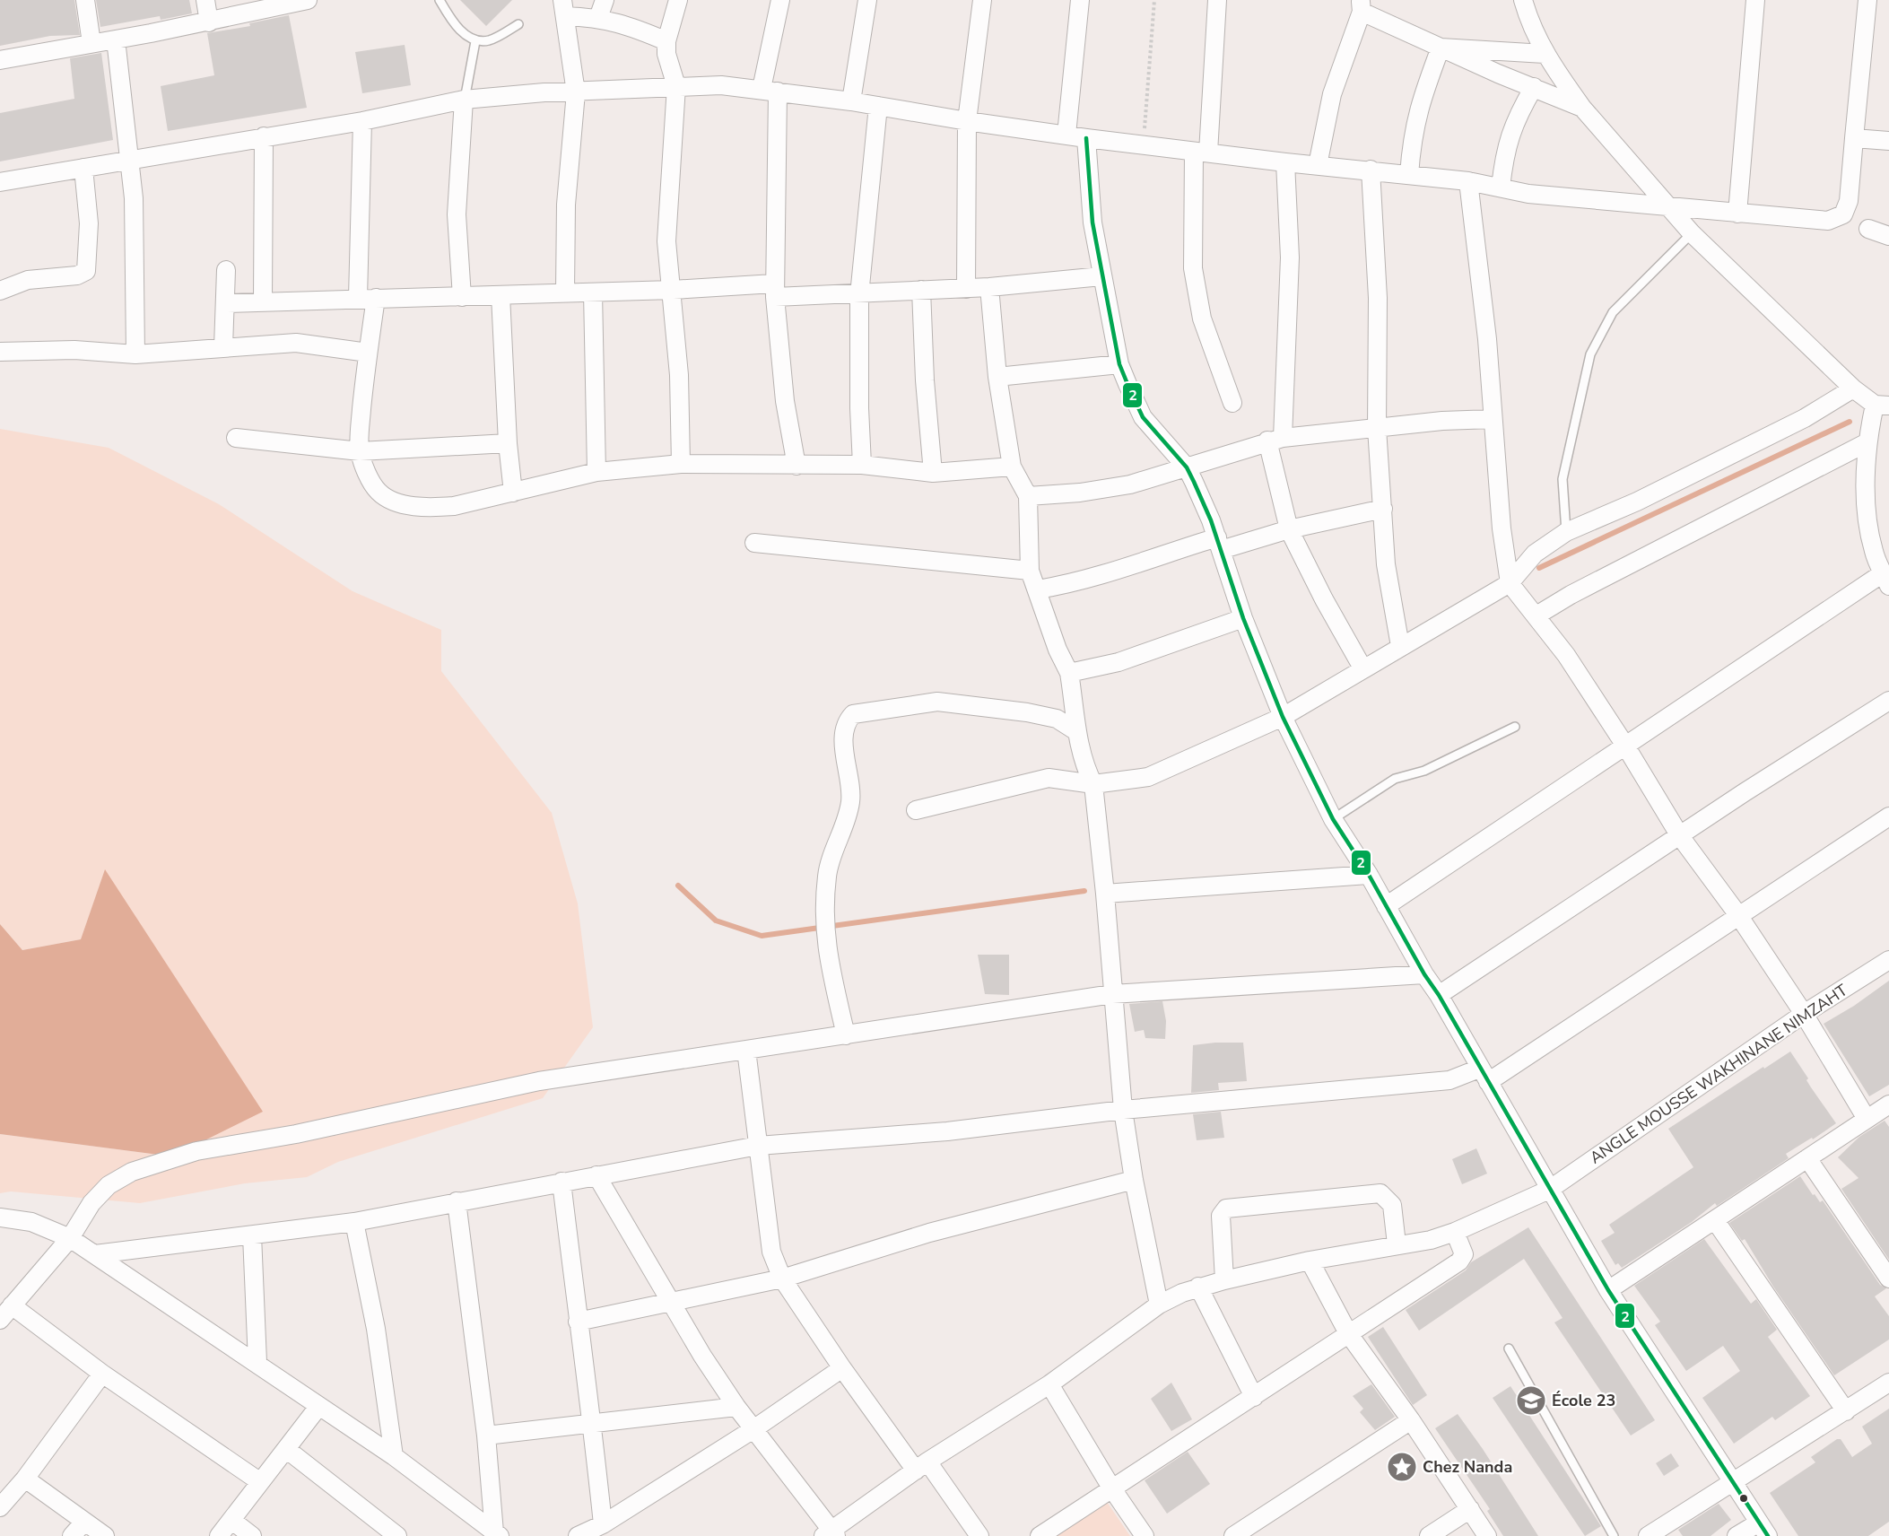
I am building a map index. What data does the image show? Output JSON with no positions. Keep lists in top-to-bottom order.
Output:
{
  "streets": {
    "street": ["ANGLE MOUSSE WAKHINANE NIMZAHT"]
  },
  "places": {
    "school or university": ["École 23"],
    "place": ["Chez Nanda"]
  },
  "lines": ["transit line 2"]
}
